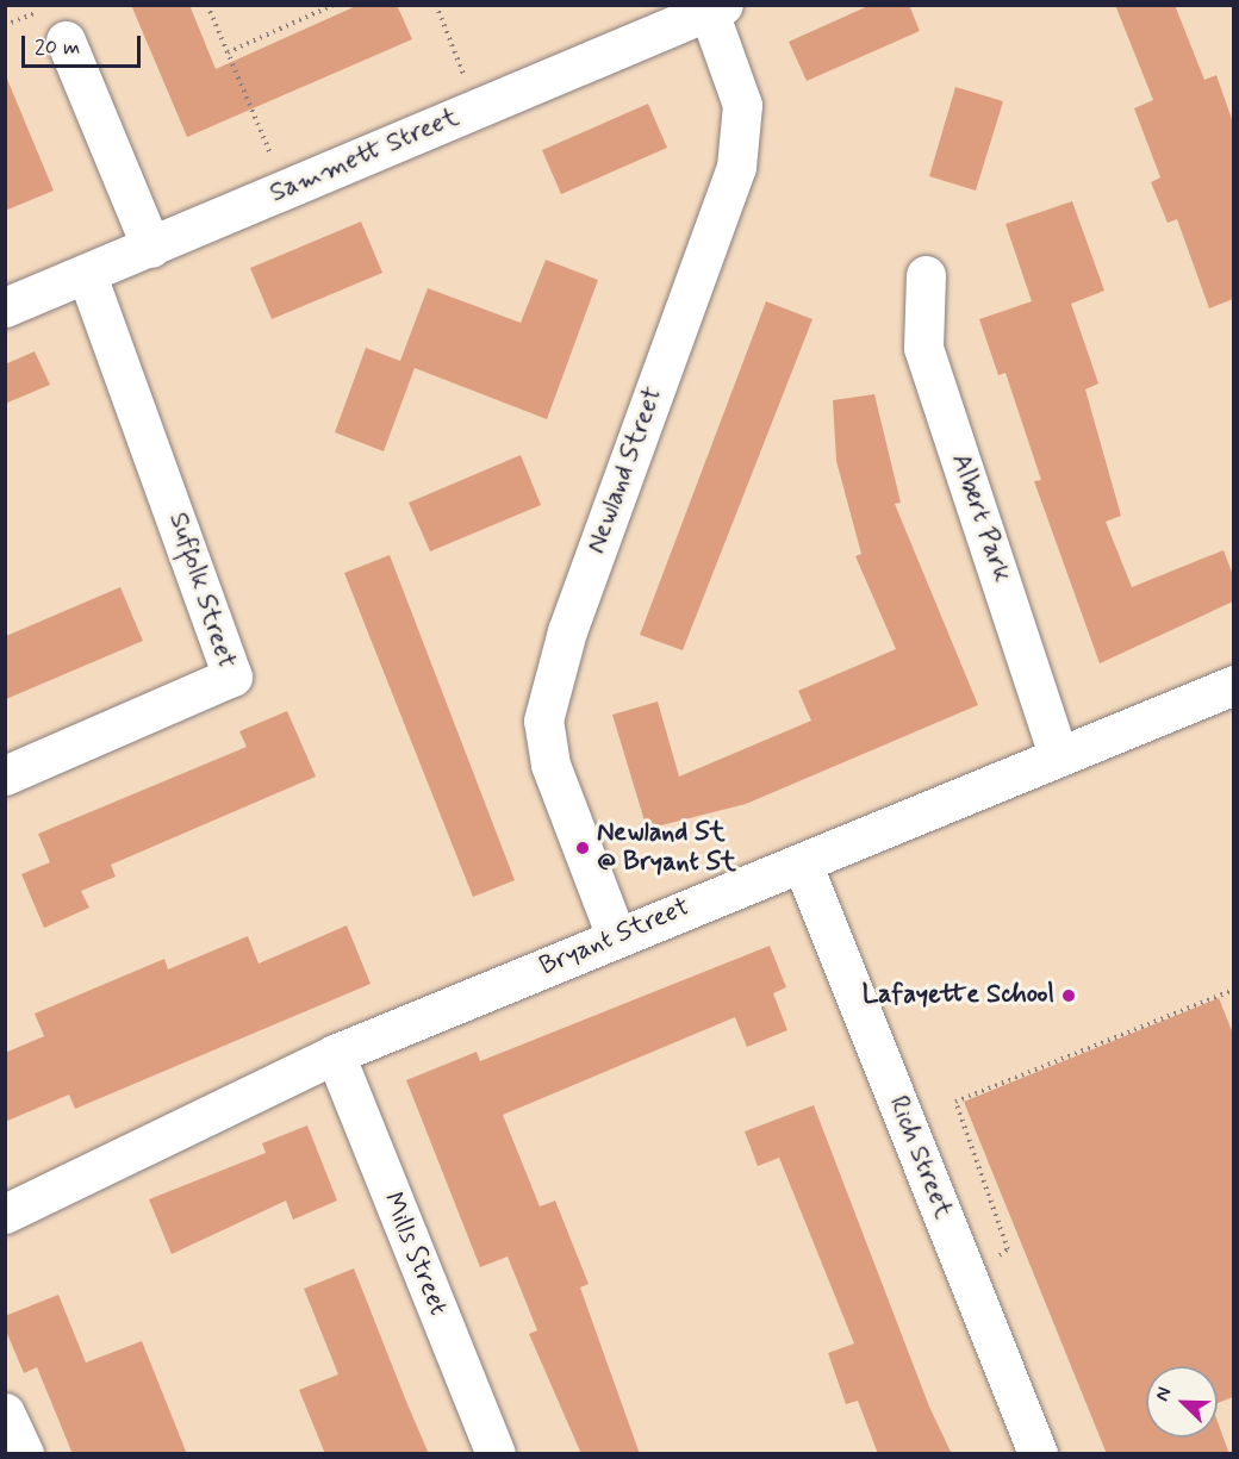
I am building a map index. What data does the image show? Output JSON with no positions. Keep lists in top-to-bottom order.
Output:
{
  "streets": {
    "street": [
      "Sammett Street",
      "Newland Street",
      "Albert Park",
      "Suffolk Street",
      "Bryant Street",
      "Rich Street",
      "Mills Street"
    ]
  },
  "crossings": [
    ["Sammett Street", "Newland Street"],
    ["Sammett Street", "Suffolk Street"],
    ["Newland Street", "Bryant Street"],
    ["Albert Park", "Bryant Street"],
    ["Bryant Street", "Rich Street"],
    ["Bryant Street", "Mills Street"]
  ],
  "places": ["Newland St @ Bryant St", "Lafayette School"],
  "scale_bar": "20 m",
  "north": "top left"
}
